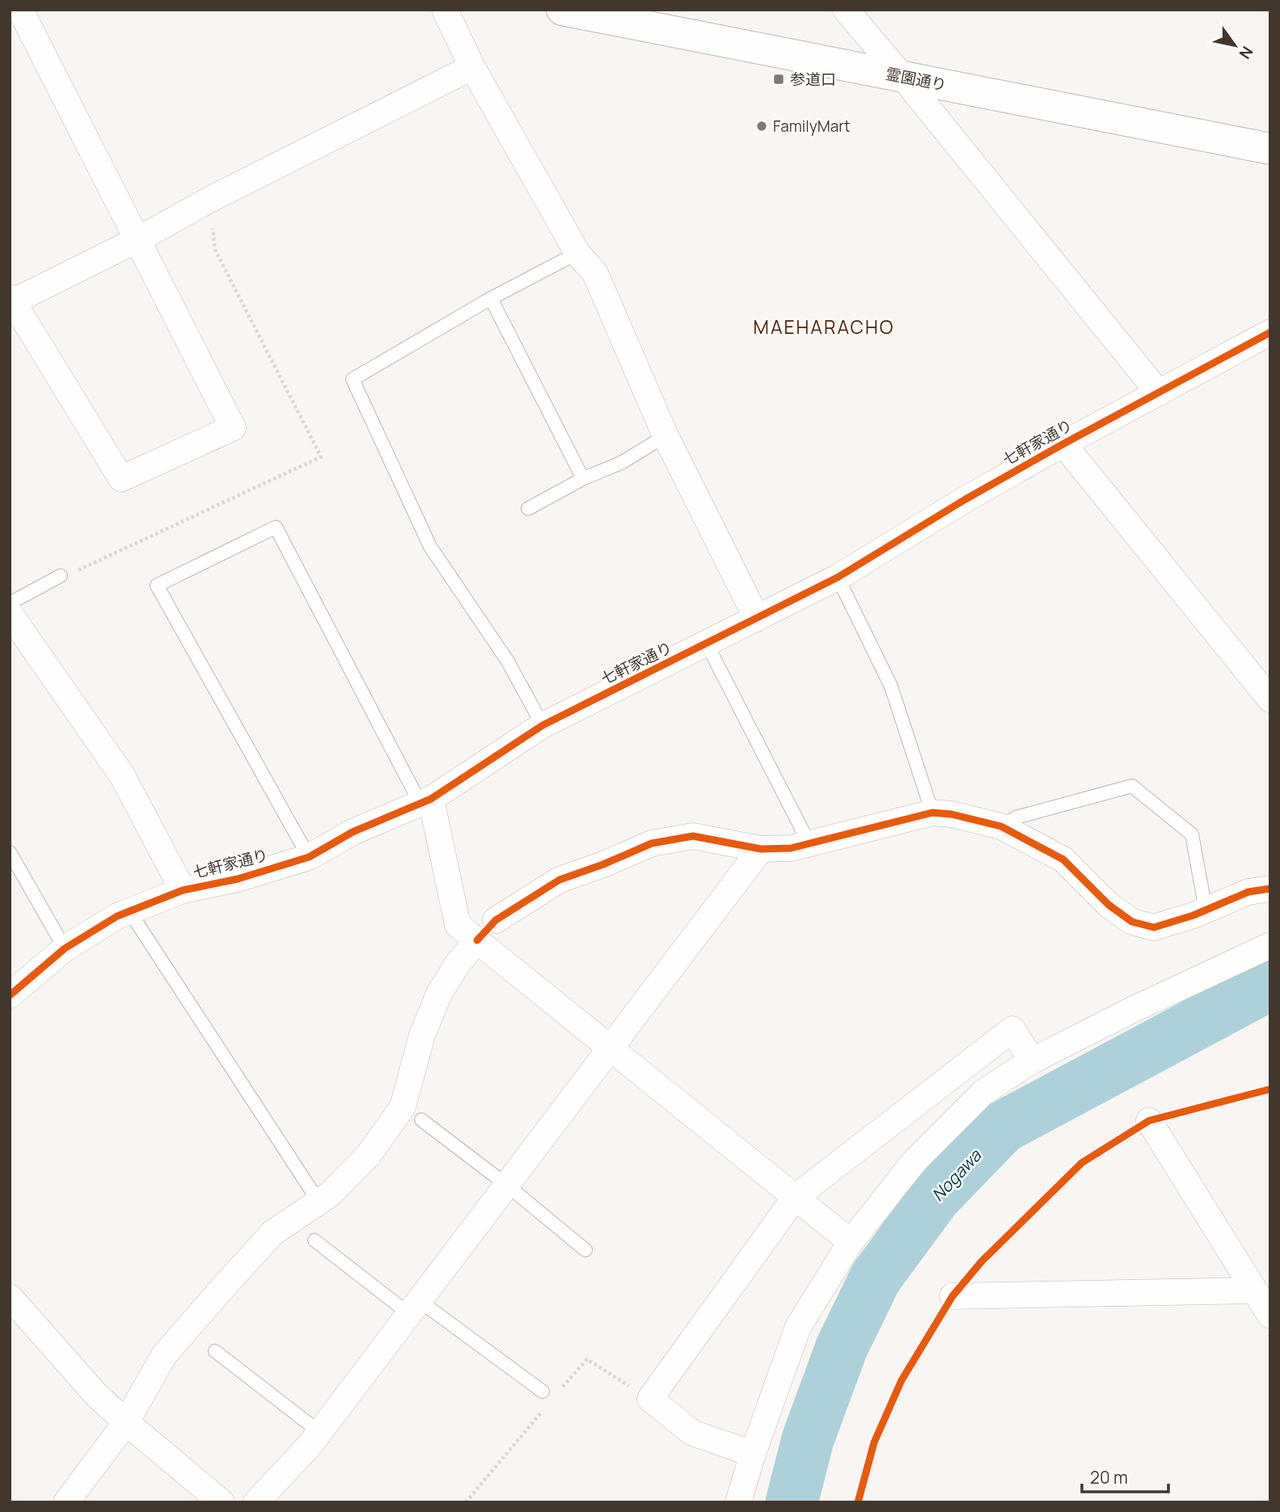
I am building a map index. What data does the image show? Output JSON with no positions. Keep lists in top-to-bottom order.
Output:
{
  "streets": {
    "street": ["霊園通り", "七軒家通り"]
  },
  "districts": ["MAEHARACHO"],
  "water": ["Nogawa"],
  "places": {
    "transit": ["参道口"],
    "other": ["FamilyMart"]
  },
  "scale_bar": "20 m",
  "north": "bottom right"
}
